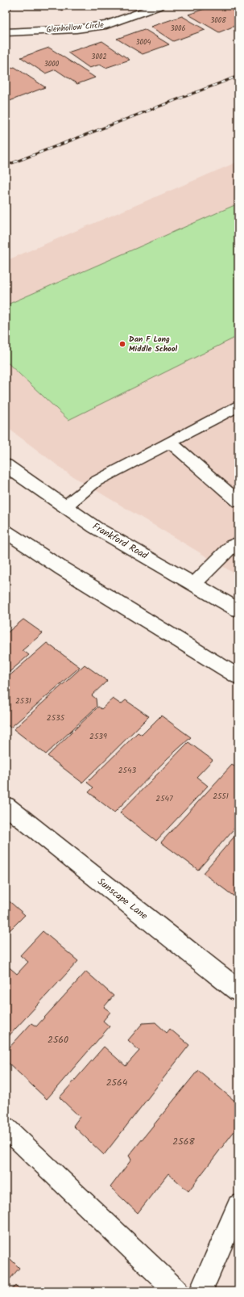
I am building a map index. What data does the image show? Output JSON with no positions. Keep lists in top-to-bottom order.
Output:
{
  "streets": {
    "main road": ["Glenhollow Circle", "Frankford Road", "Sunscape Lane"]
  },
  "places": ["Dan F Long Middle School"],
  "house_numbers": [
    "3008",
    "3006",
    "3004",
    "3002",
    "3000",
    "2531",
    "2535",
    "2539",
    "2543",
    "2551",
    "2547",
    "2560",
    "2564",
    "2568"
  ]
}
